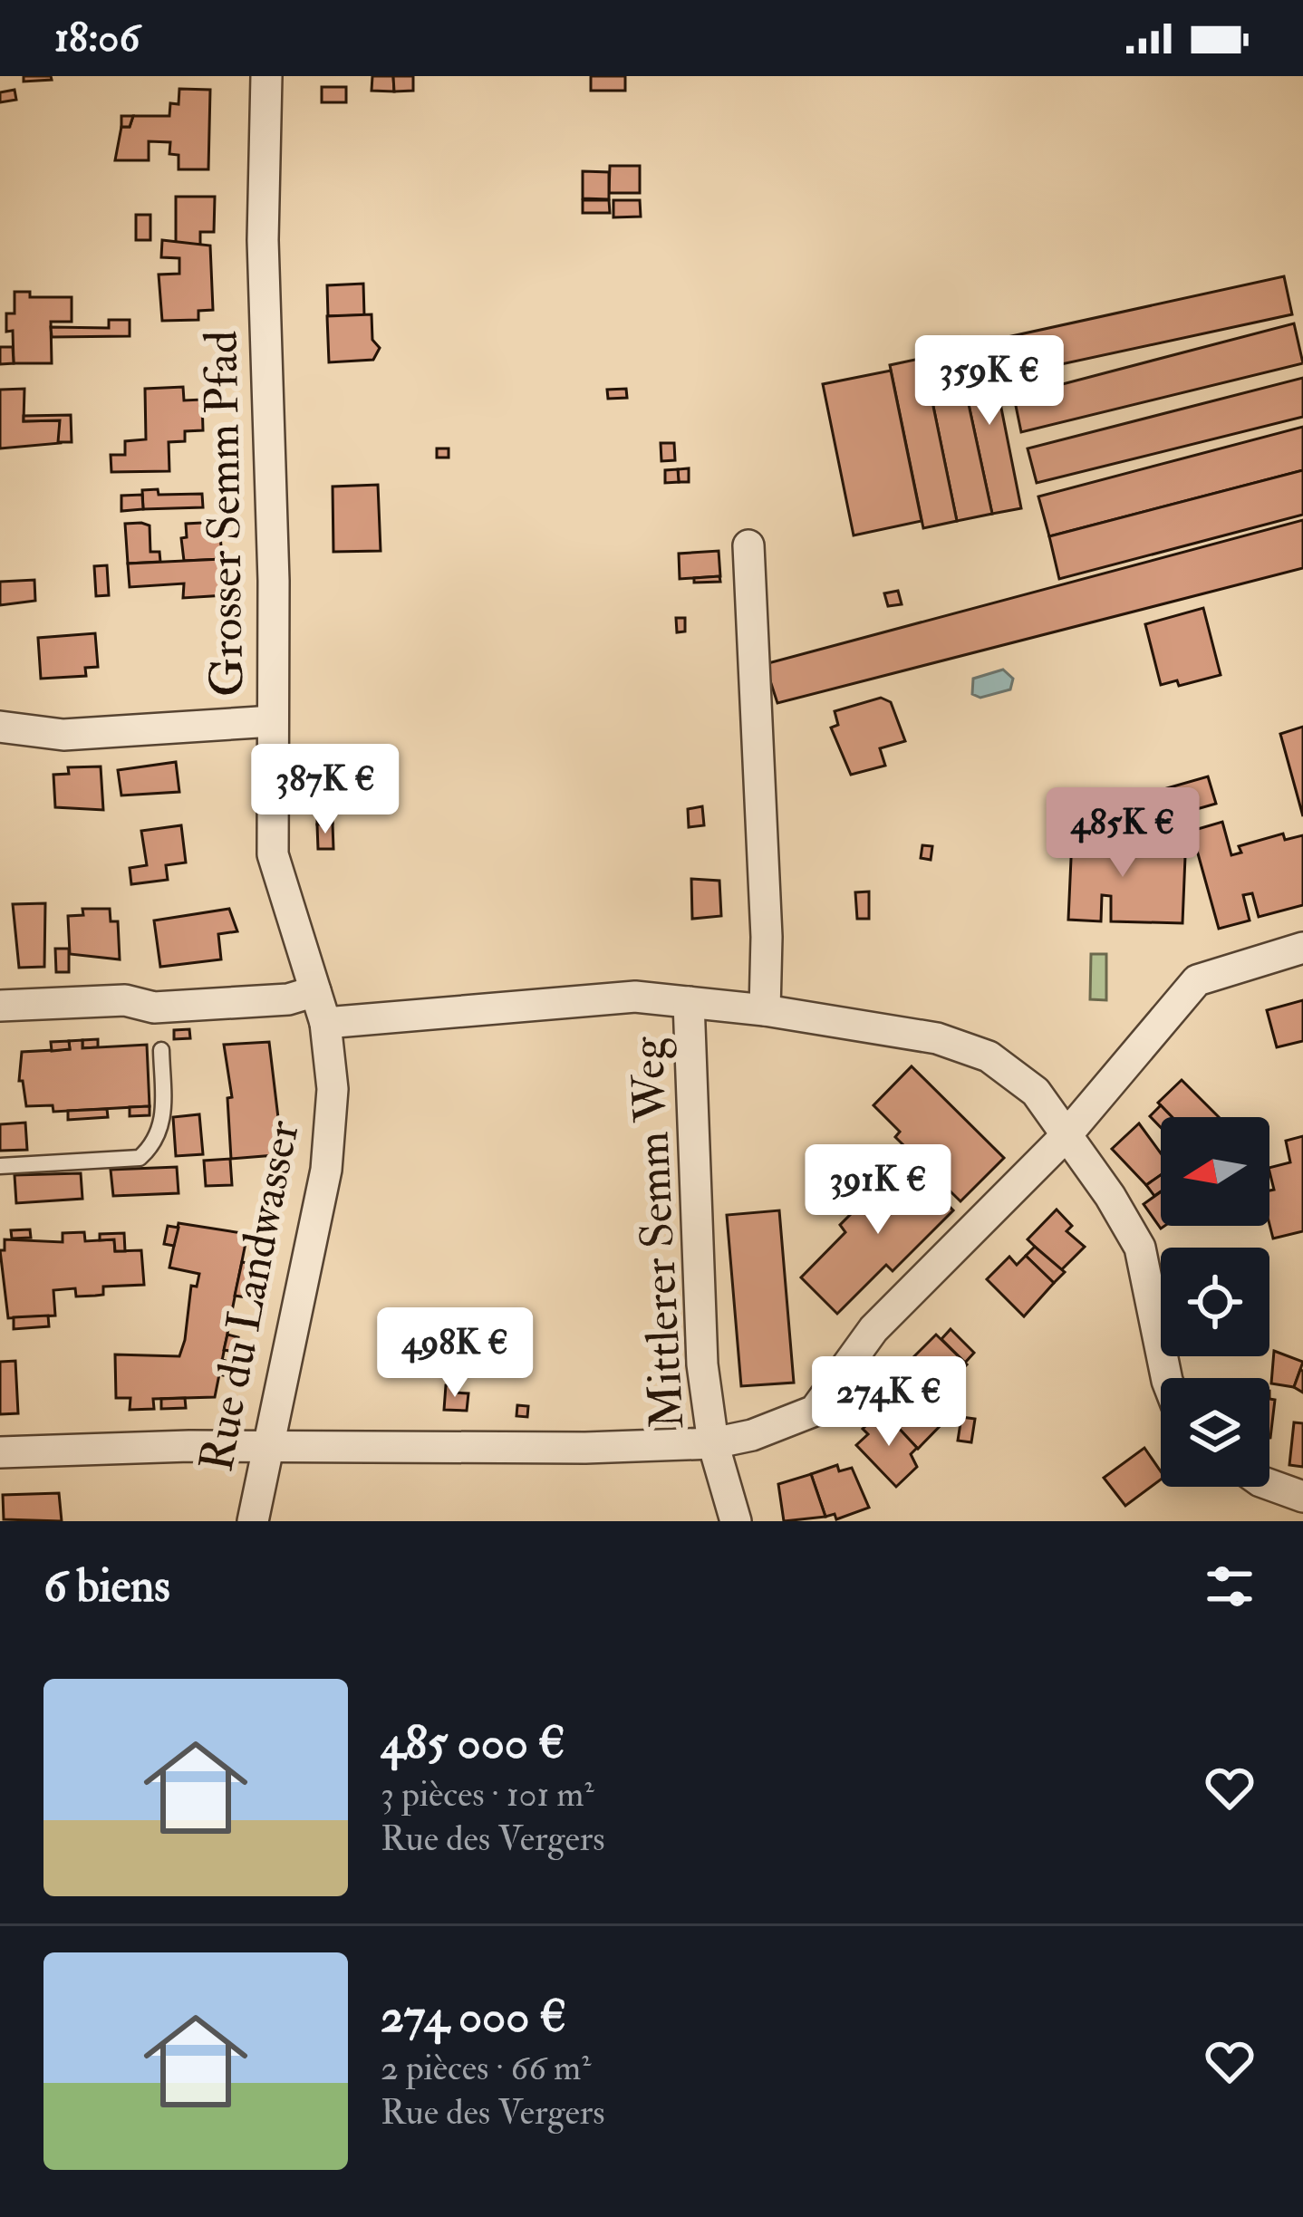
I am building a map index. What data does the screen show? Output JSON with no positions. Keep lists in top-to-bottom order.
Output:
{
  "streets": {
    "street": ["Grosser Semm Pfad", "Mittlerer Semm Weg", "Rue du Landwasser"]
  },
  "crossings": [
    ["Grosser Semm Pfad", "Rue du Landwasser"]
  ],
  "north": "left",
  "page": {
    "status": "18:06",
    "price": [
      "359K €",
      "387K €",
      "485K €",
      "391K €",
      "498K €",
      "274K €"
    ],
    "heading": "6 biens",
    "list": [
      {
        "name": "485 000 €",
        "note": "3 pièces · 101 m² · Rue des Vergers"
      },
      {
        "name": "274 000 €",
        "note": "2 pièces · 66 m² · Rue des Vergers"
      }
    ]
  }
}
